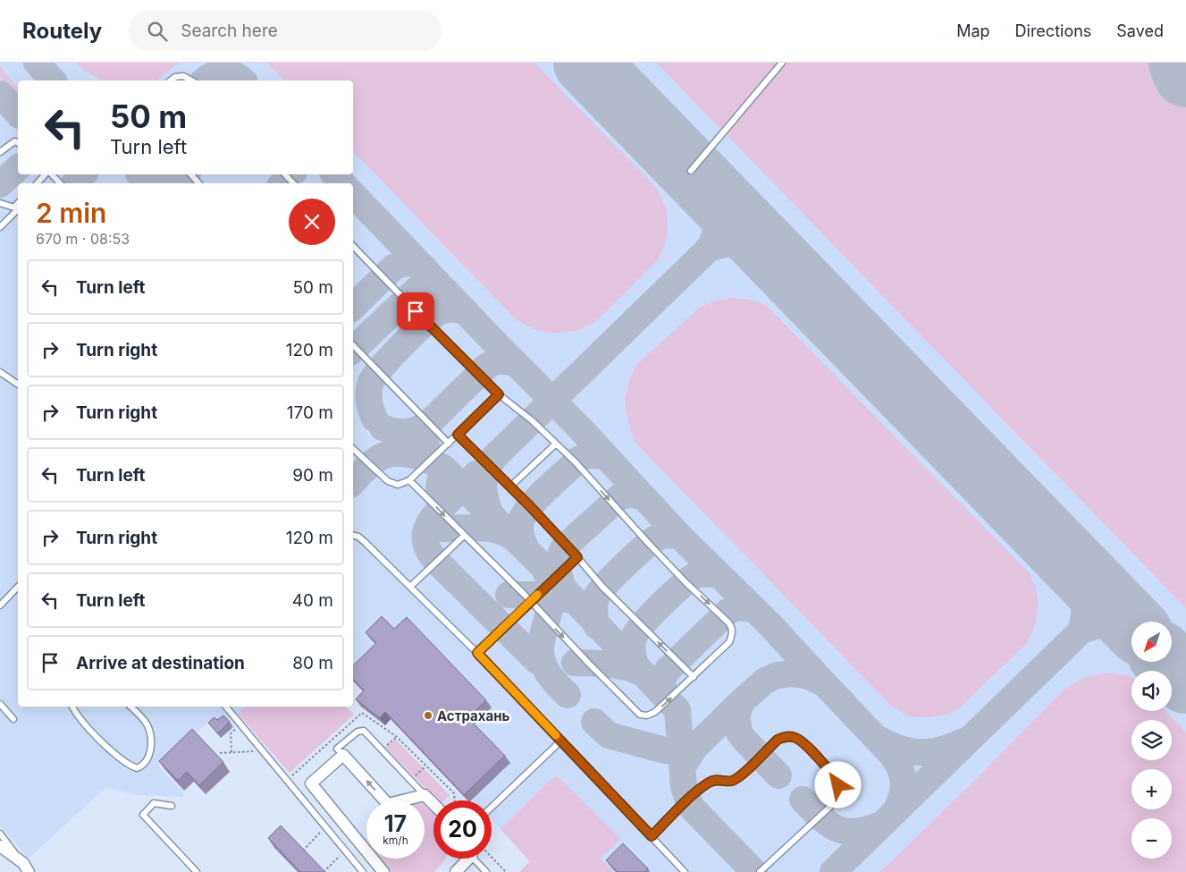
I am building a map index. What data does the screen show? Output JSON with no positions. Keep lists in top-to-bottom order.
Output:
{
  "places": ["Астрахань"],
  "north": "bottom left",
  "page": {
    "header": "Routely",
    "search": "Search here",
    "nav": ["Map", "Directions", "Saved"],
    "turn": ["50 m", "Turn left"],
    "heading": ["2 min", "670 m · 08:53"],
    "list": [
      {
        "name": "Turn left",
        "value": "50 m"
      },
      {
        "name": "Turn right",
        "value": "120 m"
      },
      {
        "name": "Turn right",
        "value": "170 m"
      },
      {
        "name": "Turn left",
        "value": "90 m"
      },
      {
        "name": "Turn right",
        "value": "120 m"
      },
      {
        "name": "Turn left",
        "value": "40 m"
      },
      {
        "name": "Arrive at destination",
        "value": "80 m"
      }
    ],
    "map_buttons": ["+", "−"],
    "speed": "17 km/h",
    "limit": "20"
  }
}
